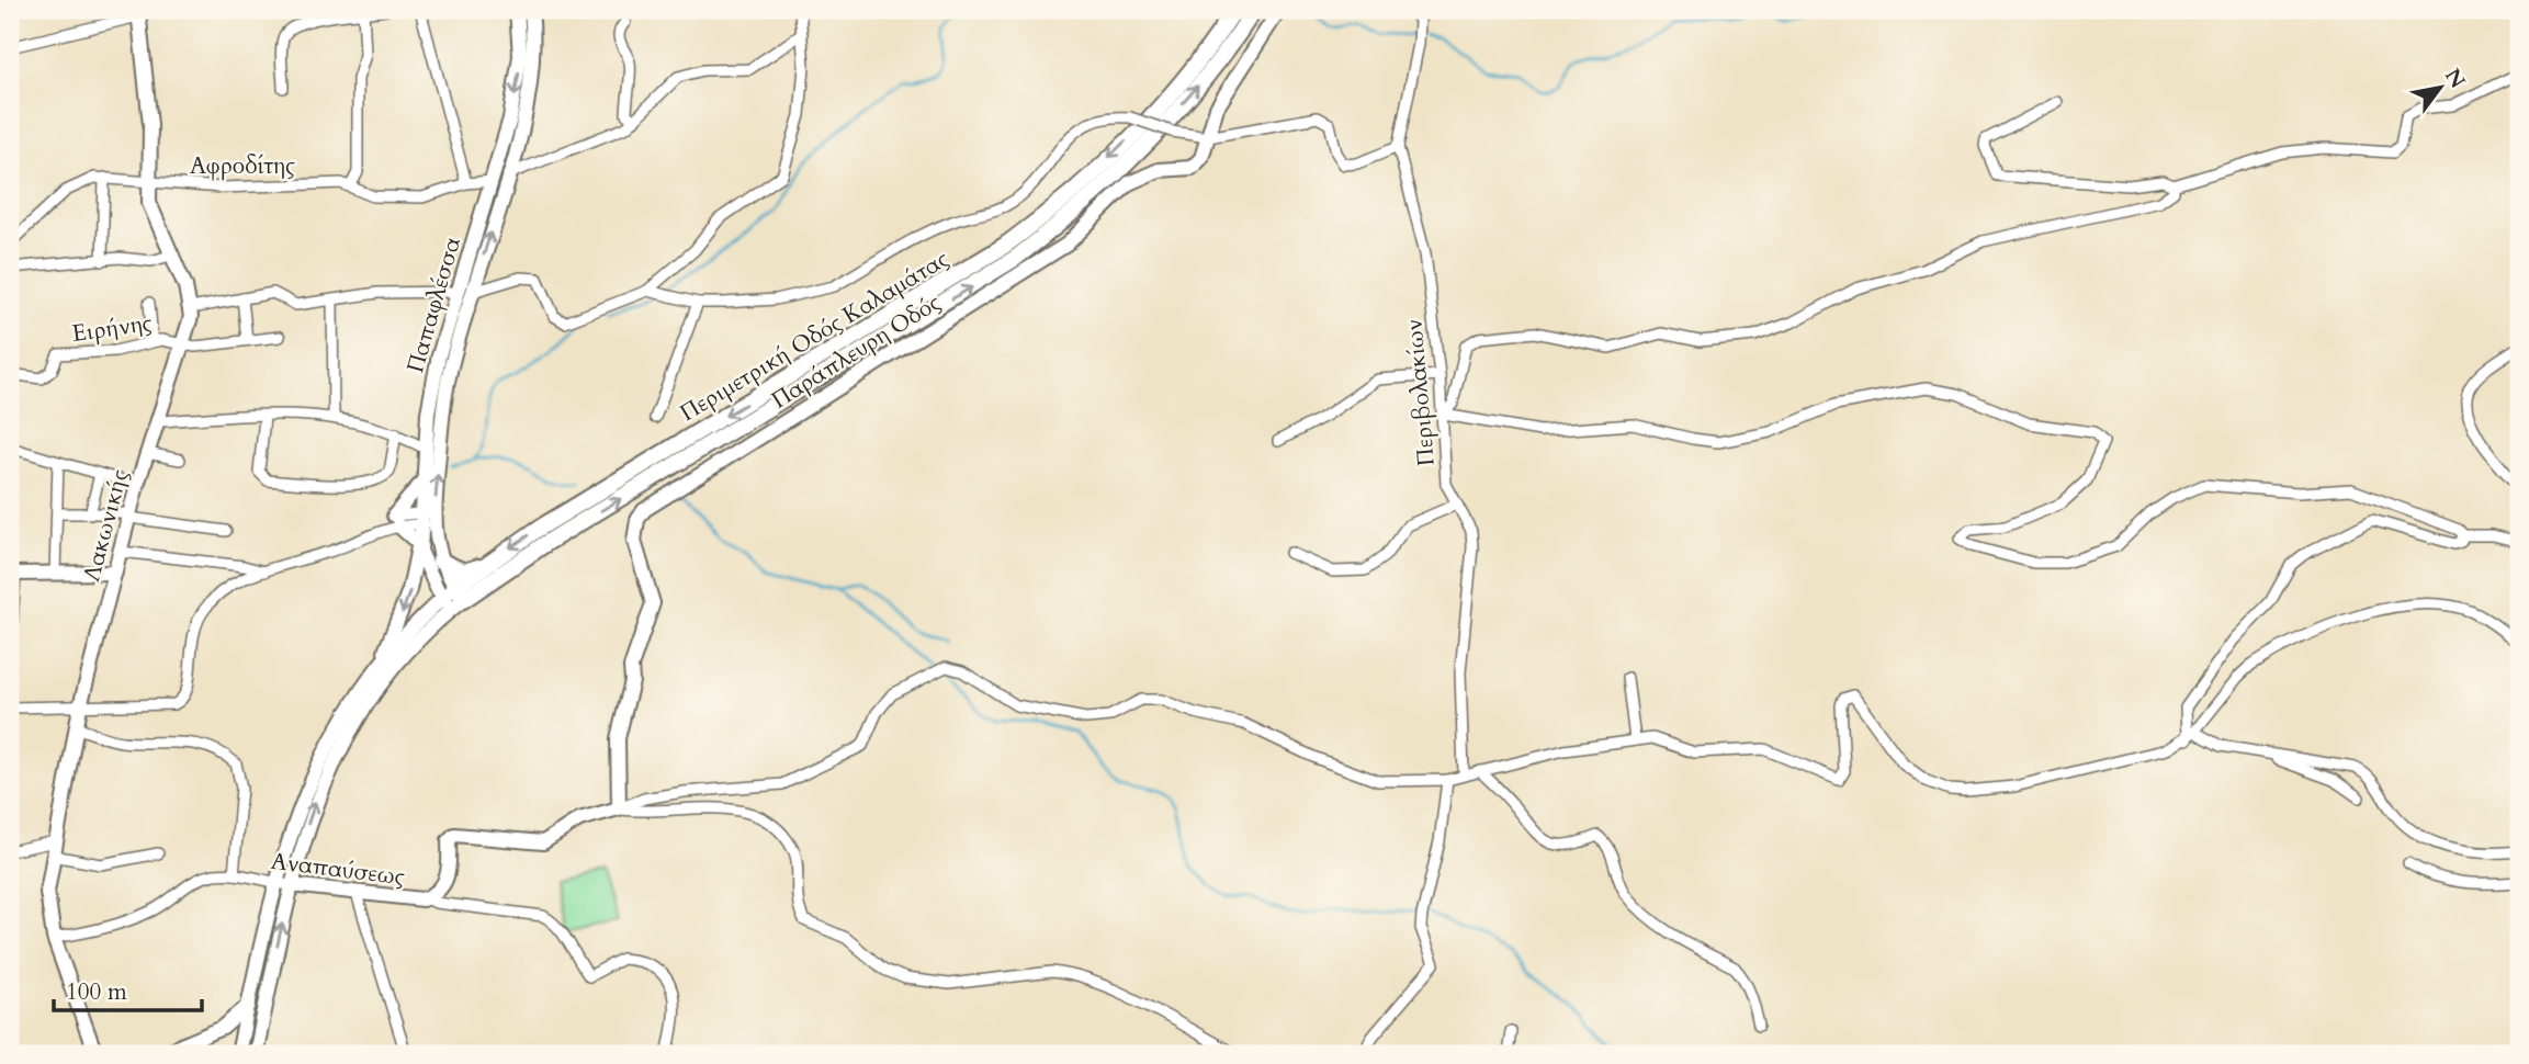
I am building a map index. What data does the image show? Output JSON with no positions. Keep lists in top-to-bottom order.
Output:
{
  "streets": {
    "main road": ["Περιμετρική Οδός Καλαμάτας"],
    "street": [
      "Αφροδίτης",
      "Παπαφλέσσα",
      "Ειρήνης",
      "Παράπλευρη Οδός",
      "Περιβολακίων",
      "Λακωνικής",
      "Αναπαύσεως"
    ]
  },
  "crossings": [
    ["Αφροδίτης", "Παπαφλέσσα"],
    ["Παπαφλέσσα", "Περιμετρική Οδός Καλαμάτας"],
    ["Ειρήνης", "Λακωνικής"],
    ["Παράπλευρη Οδός", "Αναπαύσεως"],
    ["Λακωνικής", "Αναπαύσεως"]
  ],
  "scale_bar": "100 m",
  "north": "top right"
}
